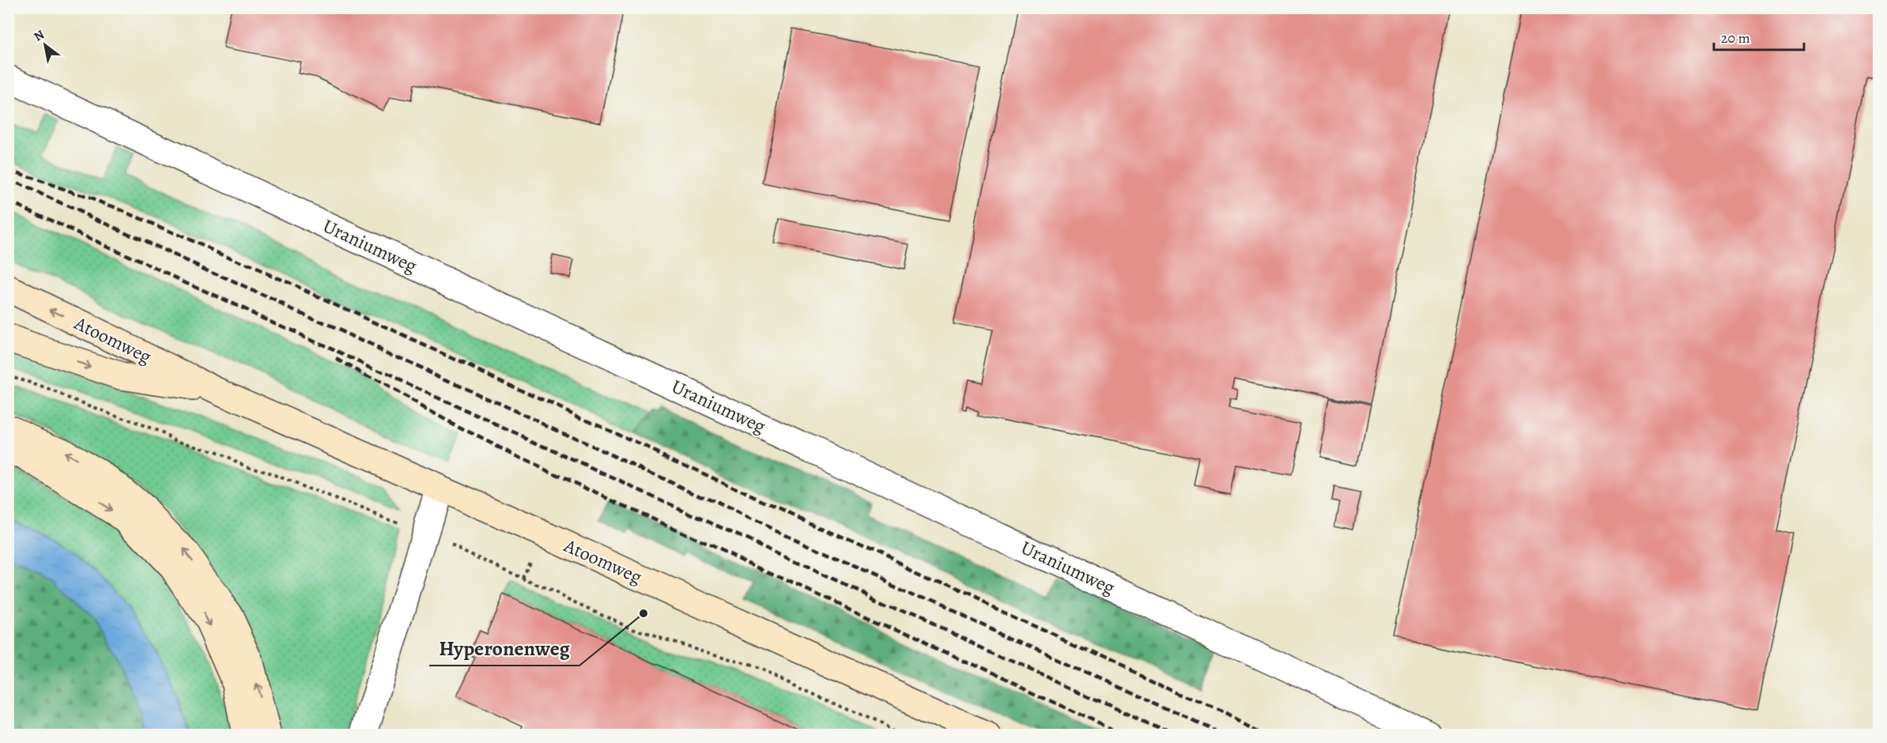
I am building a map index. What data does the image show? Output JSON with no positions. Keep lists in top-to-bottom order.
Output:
{
  "streets": {
    "street": ["Uraniumweg", "Atoomweg"]
  },
  "places": ["Hyperonenweg"],
  "scale_bar": "20 m",
  "north": "top left"
}
